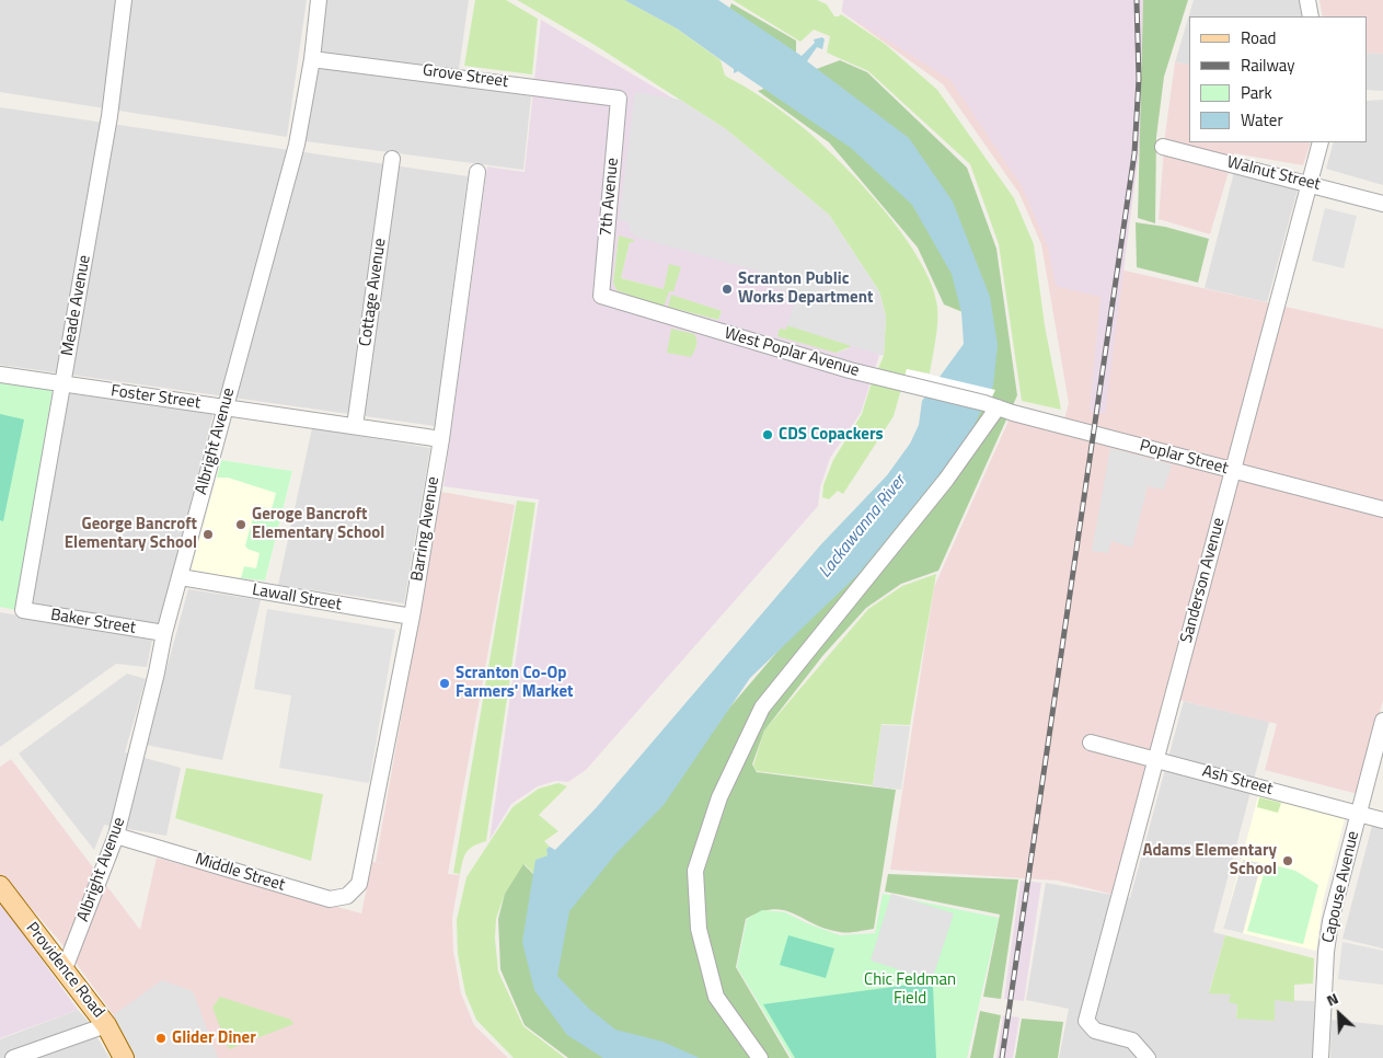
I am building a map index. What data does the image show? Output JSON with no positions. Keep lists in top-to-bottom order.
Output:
{
  "streets": {
    "main road": ["Providence Road"],
    "street": [
      "Grove Street",
      "Walnut Street",
      "7th Avenue",
      "Cottage Avenue",
      "Meade Avenue",
      "West Poplar Avenue",
      "Foster Street",
      "Albright Avenue",
      "Poplar Street",
      "Barring Avenue",
      "Sanderson Avenue",
      "Lawall Street",
      "Baker Street",
      "Ash Street",
      "Middle Street",
      "Capouse Avenue"
    ]
  },
  "crossings": [
    ["Grove Street", "7th Avenue"],
    ["Grove Street", "Albright Avenue"],
    ["Walnut Street", "Sanderson Avenue"],
    ["7th Avenue", "West Poplar Avenue"],
    ["Cottage Avenue", "Foster Street"],
    ["Meade Avenue", "Foster Street"],
    ["Meade Avenue", "Baker Street"],
    ["West Poplar Avenue", "Poplar Street"],
    ["Foster Street", "Albright Avenue"],
    ["Foster Street", "Barring Avenue"],
    ["Albright Avenue", "Lawall Street"],
    ["Albright Avenue", "Baker Street"],
    ["Albright Avenue", "Middle Street"],
    ["Albright Avenue", "Providence Road"],
    ["Poplar Street", "Sanderson Avenue"],
    ["Barring Avenue", "Lawall Street"],
    ["Barring Avenue", "Middle Street"],
    ["Sanderson Avenue", "Ash Street"],
    ["Ash Street", "Capouse Avenue"]
  ],
  "water": ["Lackawanna River"],
  "parks": ["Chic Feldman Field"],
  "places": [
    "Scranton Public Works Department",
    "CDS Copackers",
    "Geroge Bancroft Elementary School",
    "George Bancroft Elementary School",
    "Scranton Co-Op Farmers' Market",
    "Adams Elementary School",
    "Glider Diner"
  ],
  "legend": [
    "Road",
    "Railway",
    "Park",
    "Water"
  ],
  "north": "top left"
}
